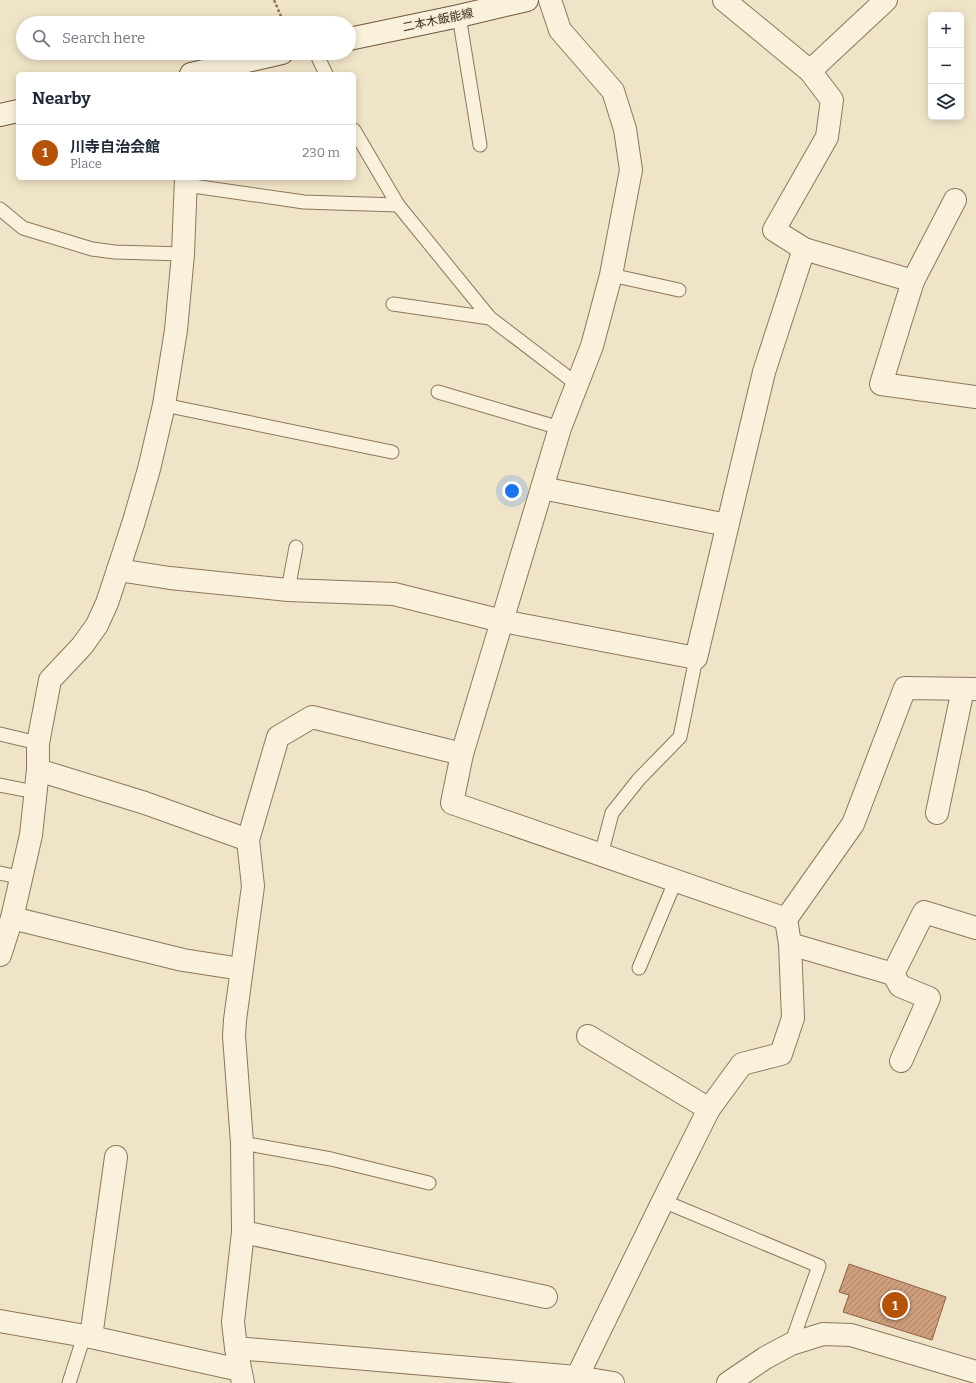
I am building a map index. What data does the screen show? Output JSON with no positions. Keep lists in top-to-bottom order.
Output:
{
  "streets": {
    "street": ["二本木飯能線"]
  },
  "page": {
    "map_buttons": ["+", "−"],
    "search": "Search here",
    "heading": "Nearby",
    "list": [
      {
        "mark": "1",
        "name": "川寺自治会館",
        "note": "Place",
        "value": "230 m"
      }
    ],
    "pins": "1"
  }
}
